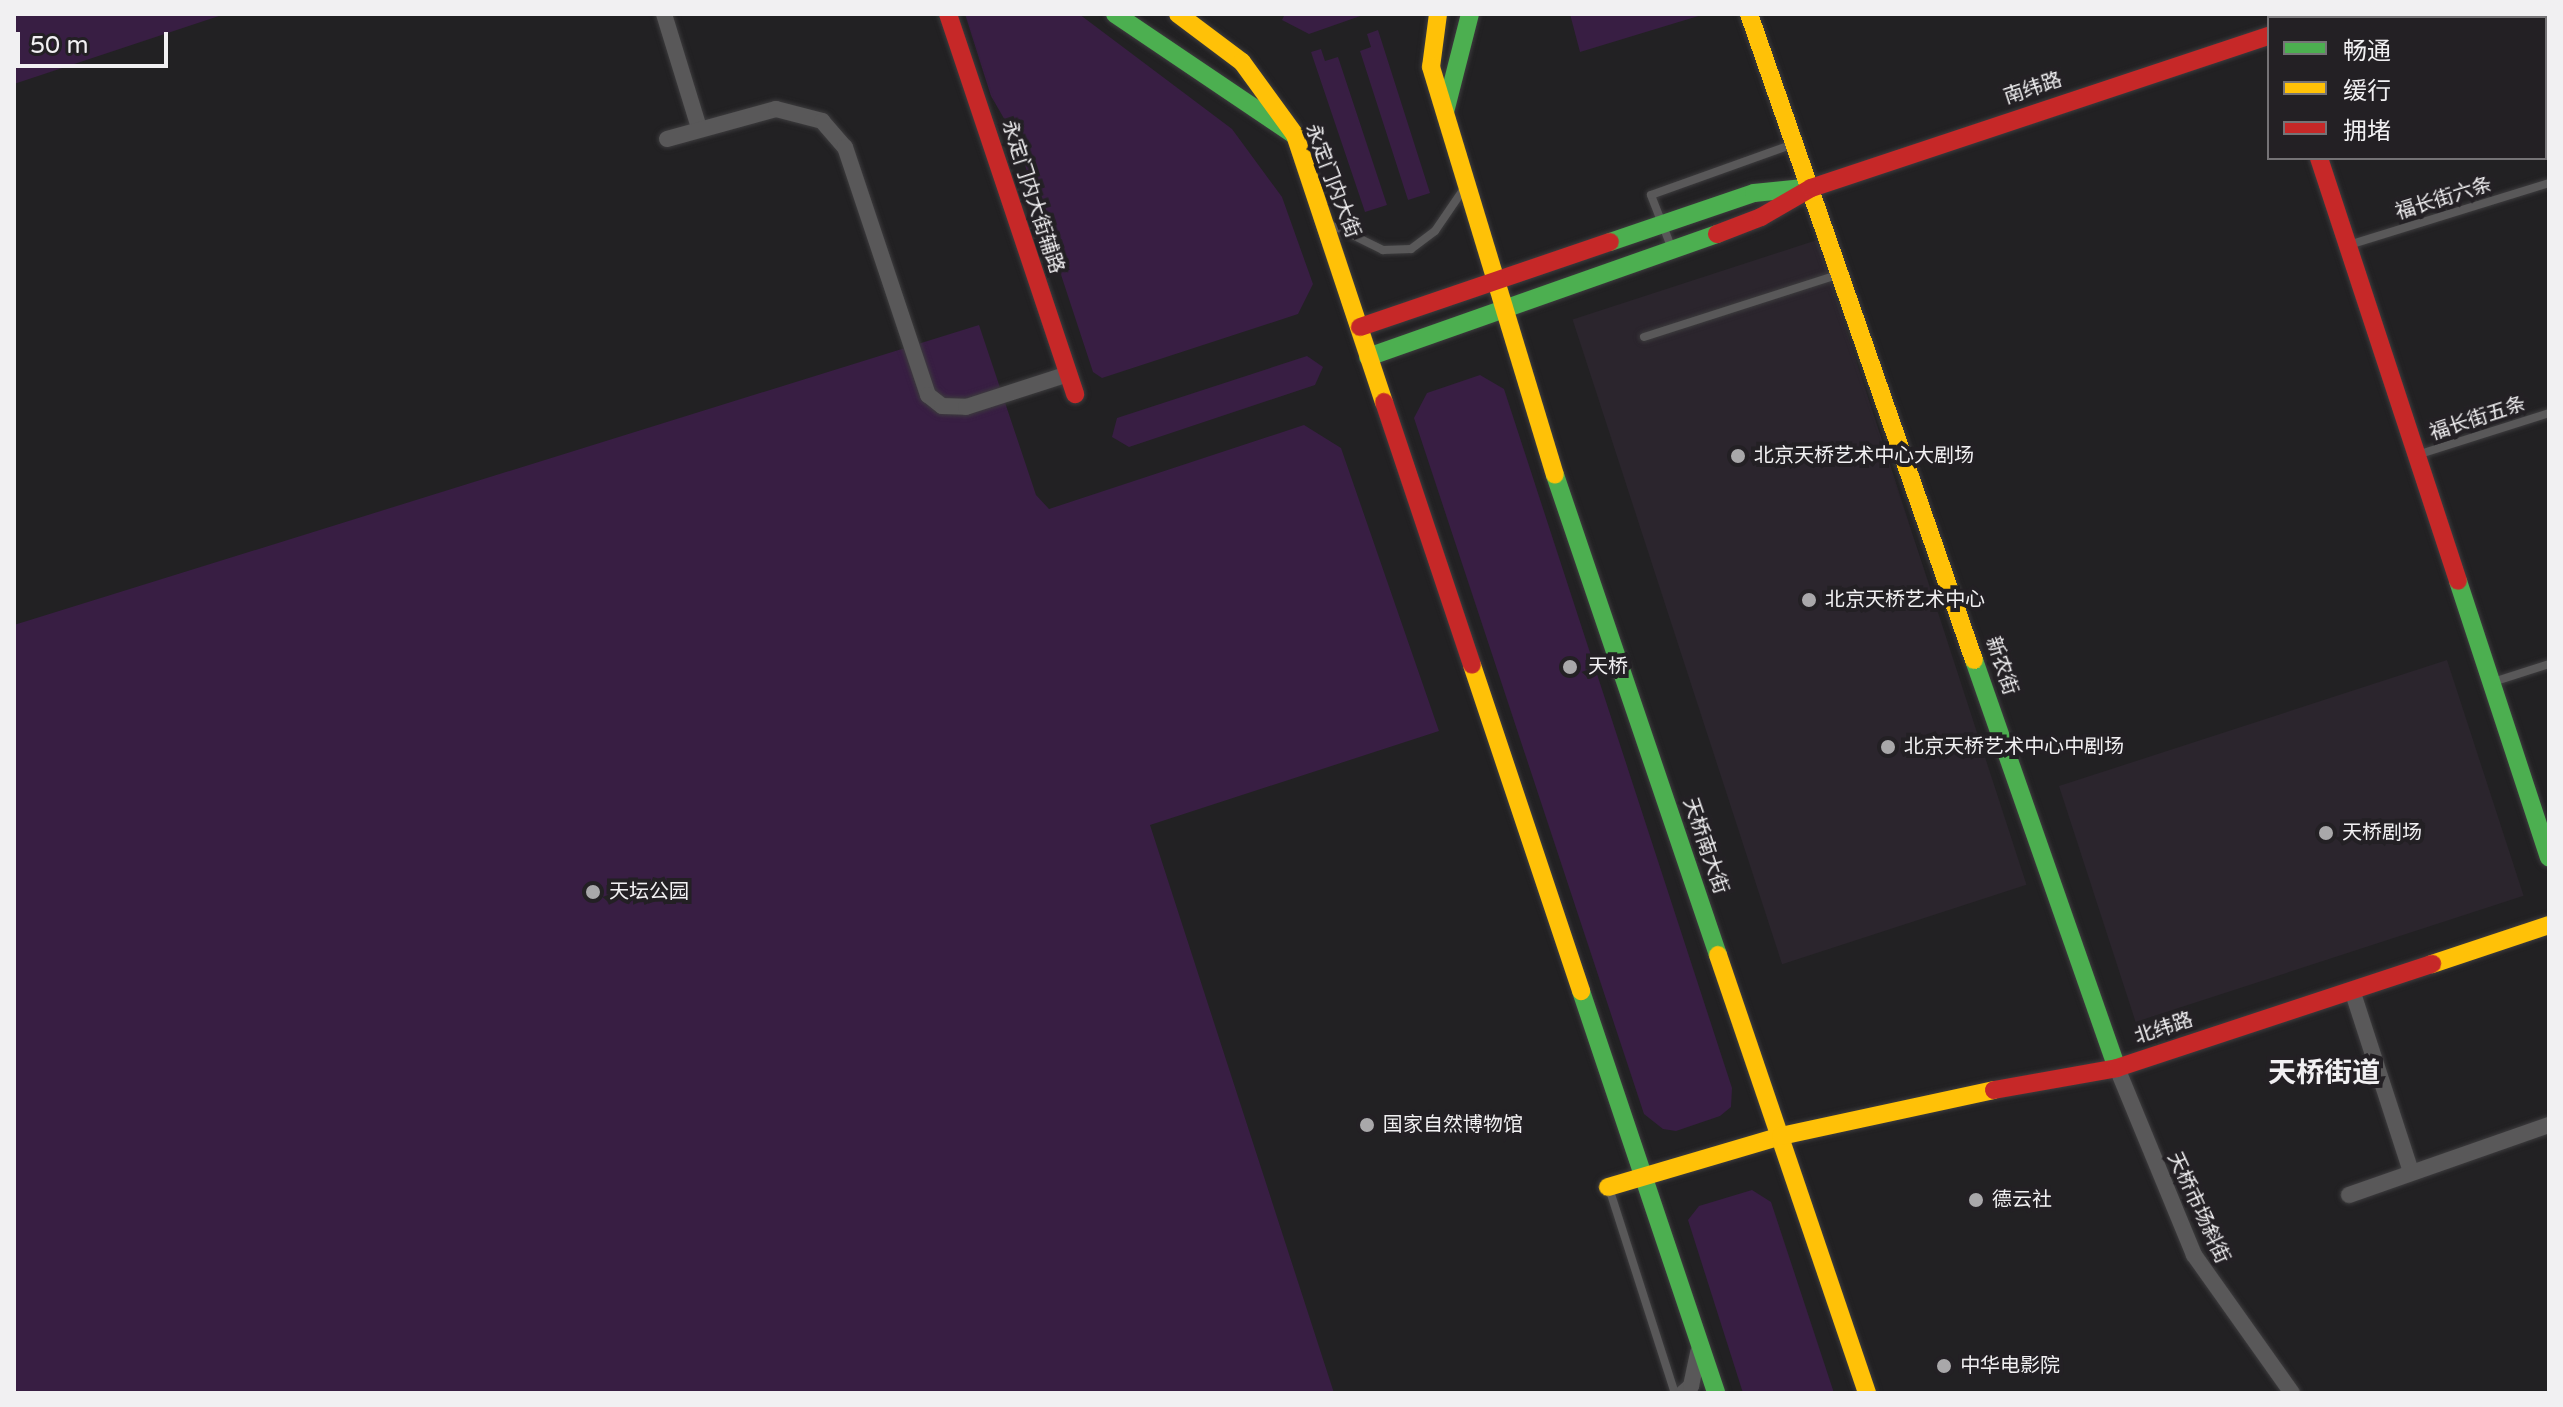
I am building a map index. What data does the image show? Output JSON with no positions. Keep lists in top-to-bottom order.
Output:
{
  "streets": {
    "street": [
      "南纬路",
      "永定门内大街",
      "永定门内大街辅路",
      "新农街",
      "天桥南大街",
      "北纬路",
      "天桥市场斜街"
    ],
    "lane": ["福长街六条", "福长街五条"]
  },
  "crossings": [
    ["南纬路", "永定门内大街"],
    ["南纬路", "新农街"],
    ["南纬路", "天桥南大街"],
    ["新农街", "北纬路"],
    ["新农街", "天桥市场斜街"],
    ["天桥南大街", "北纬路"],
    ["北纬路", "天桥市场斜街"]
  ],
  "districts": ["天桥街道"],
  "places": [
    "北京天桥艺术中心大剧场",
    "北京天桥艺术中心",
    "天桥",
    "北京天桥艺术中心中剧场",
    "天桥剧场",
    "天坛公园",
    "国家自然博物馆",
    "德云社",
    "中华电影院"
  ],
  "legend": ["畅通", "缓行", "拥堵"],
  "scale_bar": "50 m"
}
